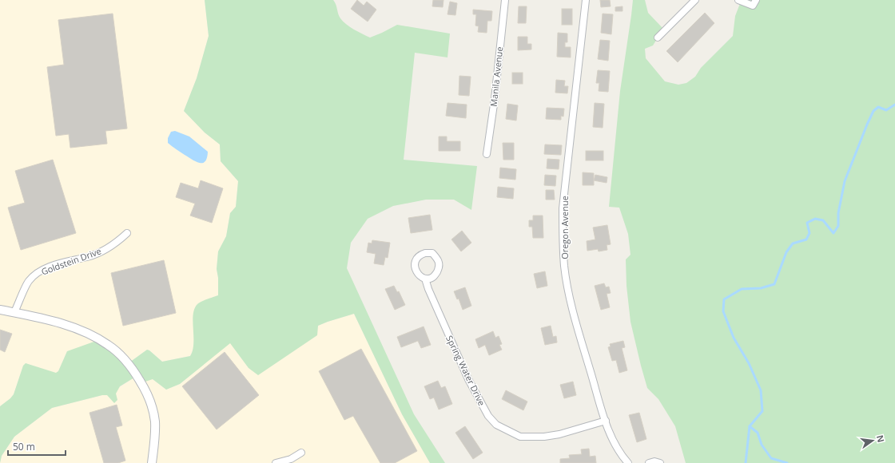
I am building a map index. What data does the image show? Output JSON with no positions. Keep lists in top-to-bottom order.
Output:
{
  "streets": {
    "street": [
      "Manila Avenue",
      "Oregon Avenue",
      "Goldstein Drive",
      "Spring Water Drive"
    ]
  },
  "crossings": [
    ["Oregon Avenue", "Spring Water Drive"]
  ],
  "scale_bar": "50 m",
  "north": "right"
}
